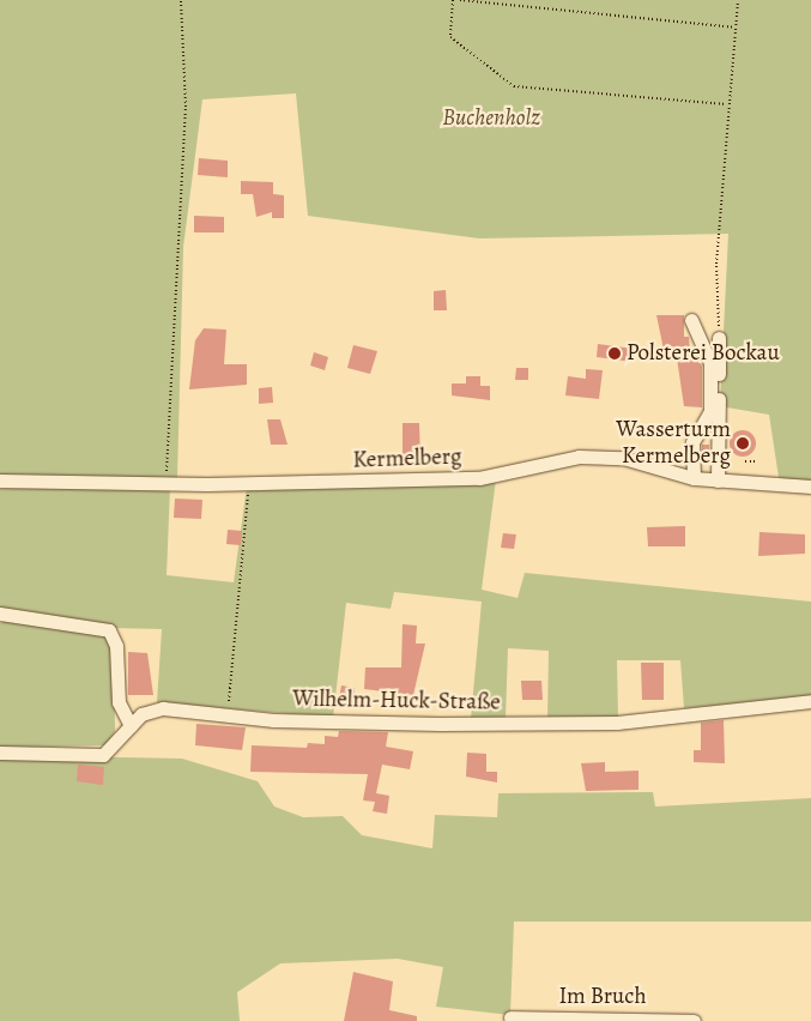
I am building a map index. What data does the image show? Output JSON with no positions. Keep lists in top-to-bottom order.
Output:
{
  "streets": {
    "street": ["Kermelberg", "Wilhelm-Huck-Straße", "Im Bruch"]
  },
  "parks": ["Buchenholz"],
  "places": ["Polsterei Bockau", "Wasserturm Kermelberg"]
}
